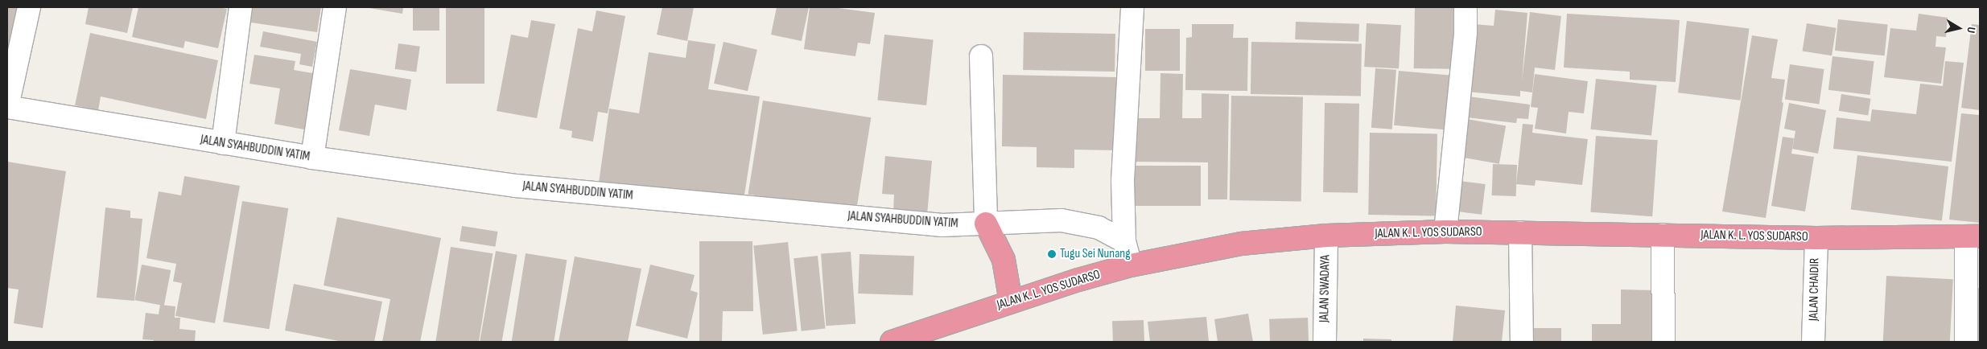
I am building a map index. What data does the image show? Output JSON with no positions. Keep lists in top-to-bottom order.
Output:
{
  "streets": {
    "highway": ["JALAN K. L. YOS SUDARSO"],
    "street": ["JALAN SYAHBUDDIN YATIM", "JALAN SWADAYA", "JALAN CHAIDIR"]
  },
  "crossings": [
    ["JALAN K. L. YOS SUDARSO", "JALAN SWADAYA"],
    ["JALAN K. L. YOS SUDARSO", "JALAN CHAIDIR"]
  ],
  "places": ["Tugu Sei Nunang"],
  "north": "right"
}
